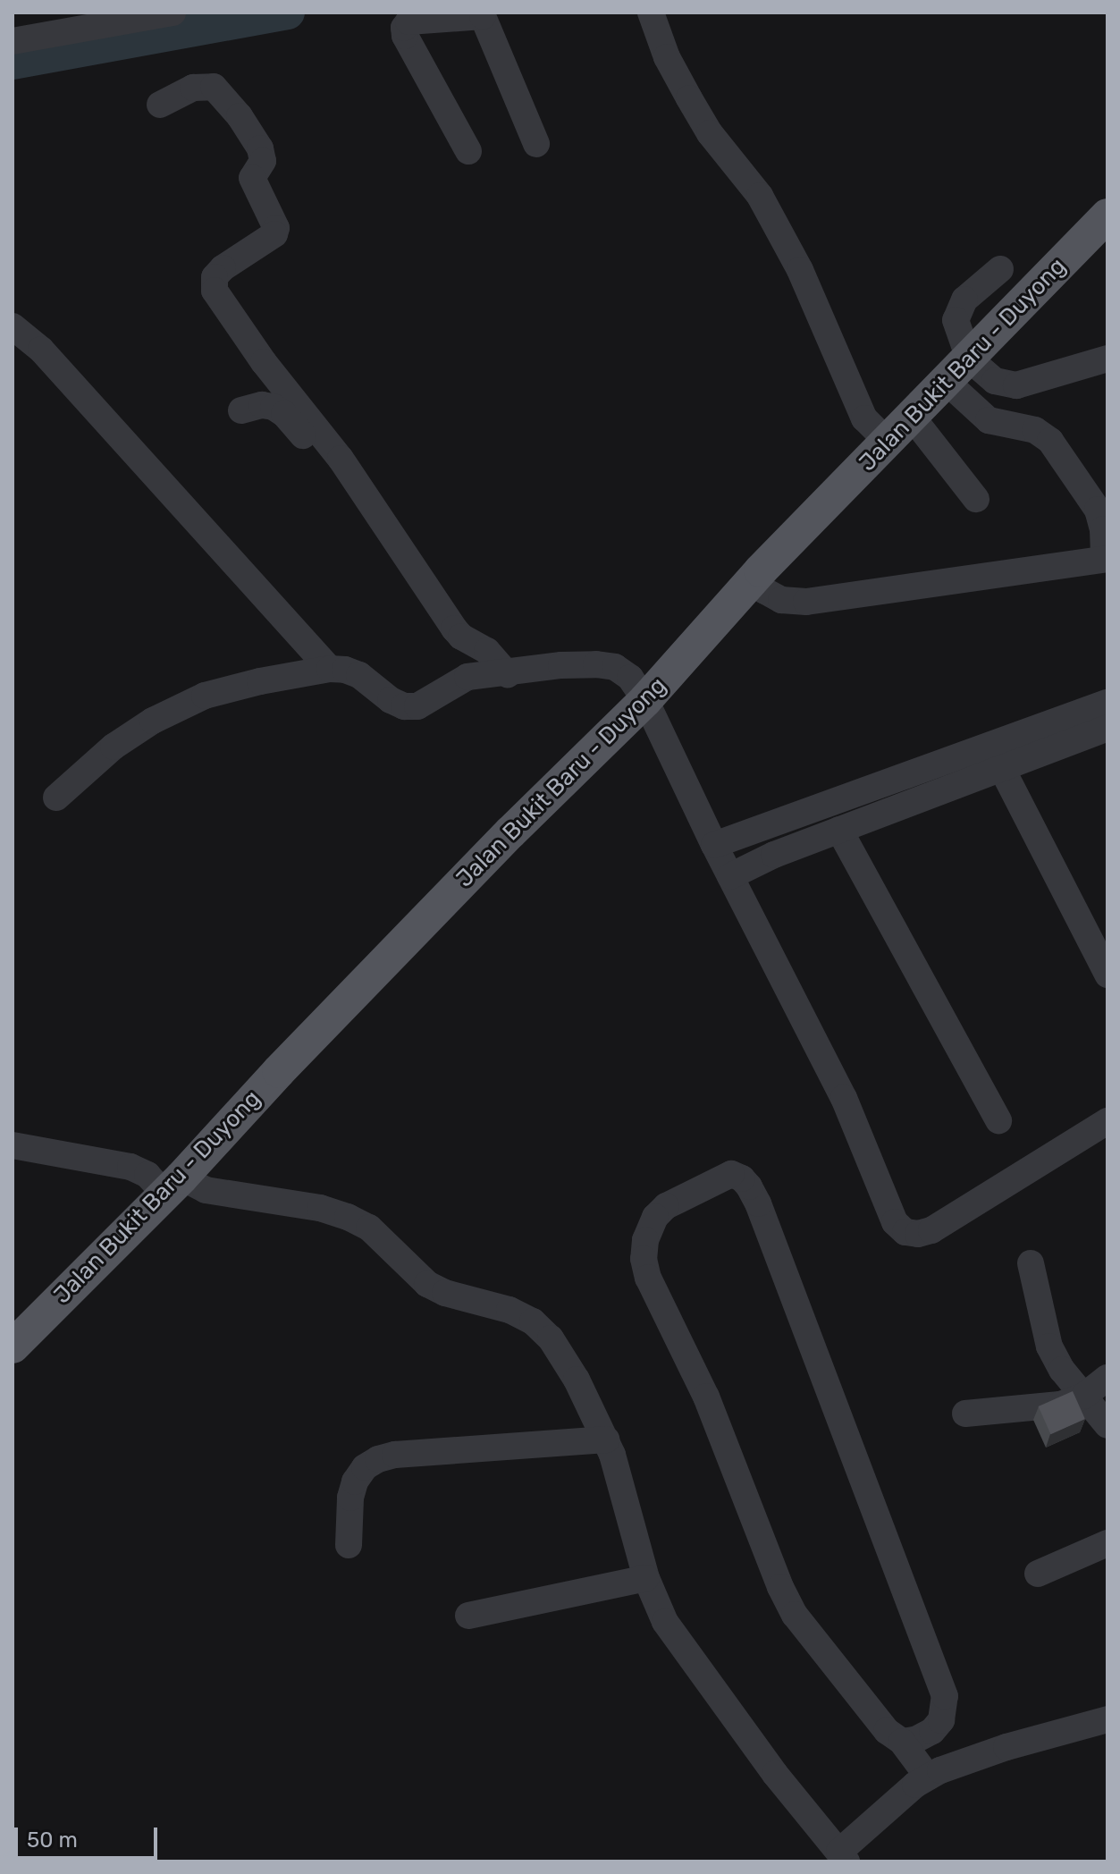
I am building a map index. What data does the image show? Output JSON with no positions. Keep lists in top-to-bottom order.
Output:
{
  "streets": {
    "main road": ["Jalan Bukit Baru - Duyong"]
  },
  "scale_bar": "50 m"
}
